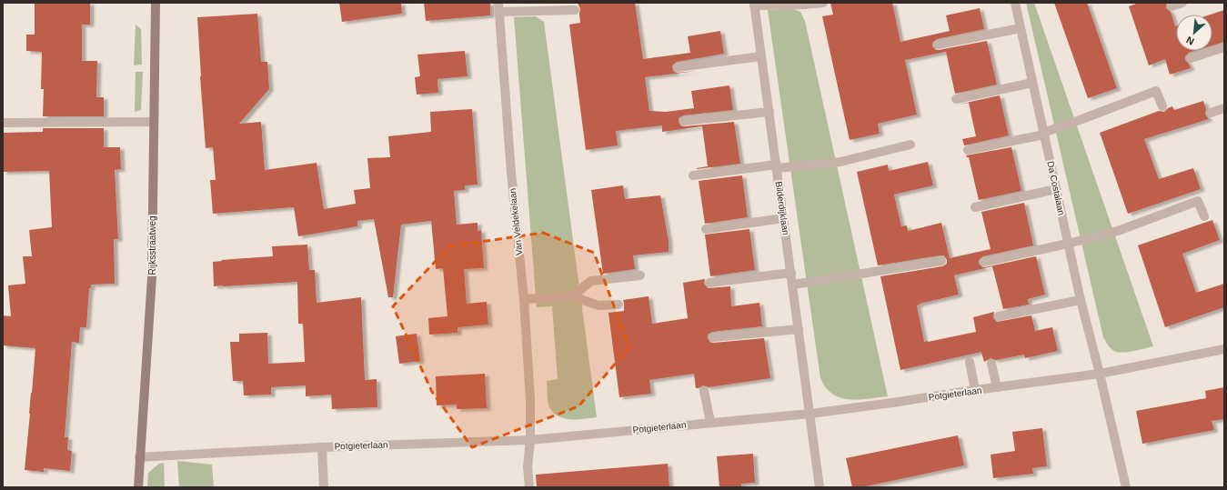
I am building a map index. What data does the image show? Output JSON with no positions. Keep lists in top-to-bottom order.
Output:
{
  "streets": {
    "main road": ["Rijksstraatweg"],
    "street": [
      "Da Costalaan",
      "Bilderdijklaan",
      "Van Veldekelaan",
      "Potgieterlaan"
    ]
  },
  "crossings": [
    ["Da Costalaan", "Potgieterlaan"],
    ["Bilderdijklaan", "Potgieterlaan"],
    ["Van Veldekelaan", "Potgieterlaan"],
    ["Rijksstraatweg", "Potgieterlaan"]
  ],
  "north": "bottom left"
}
